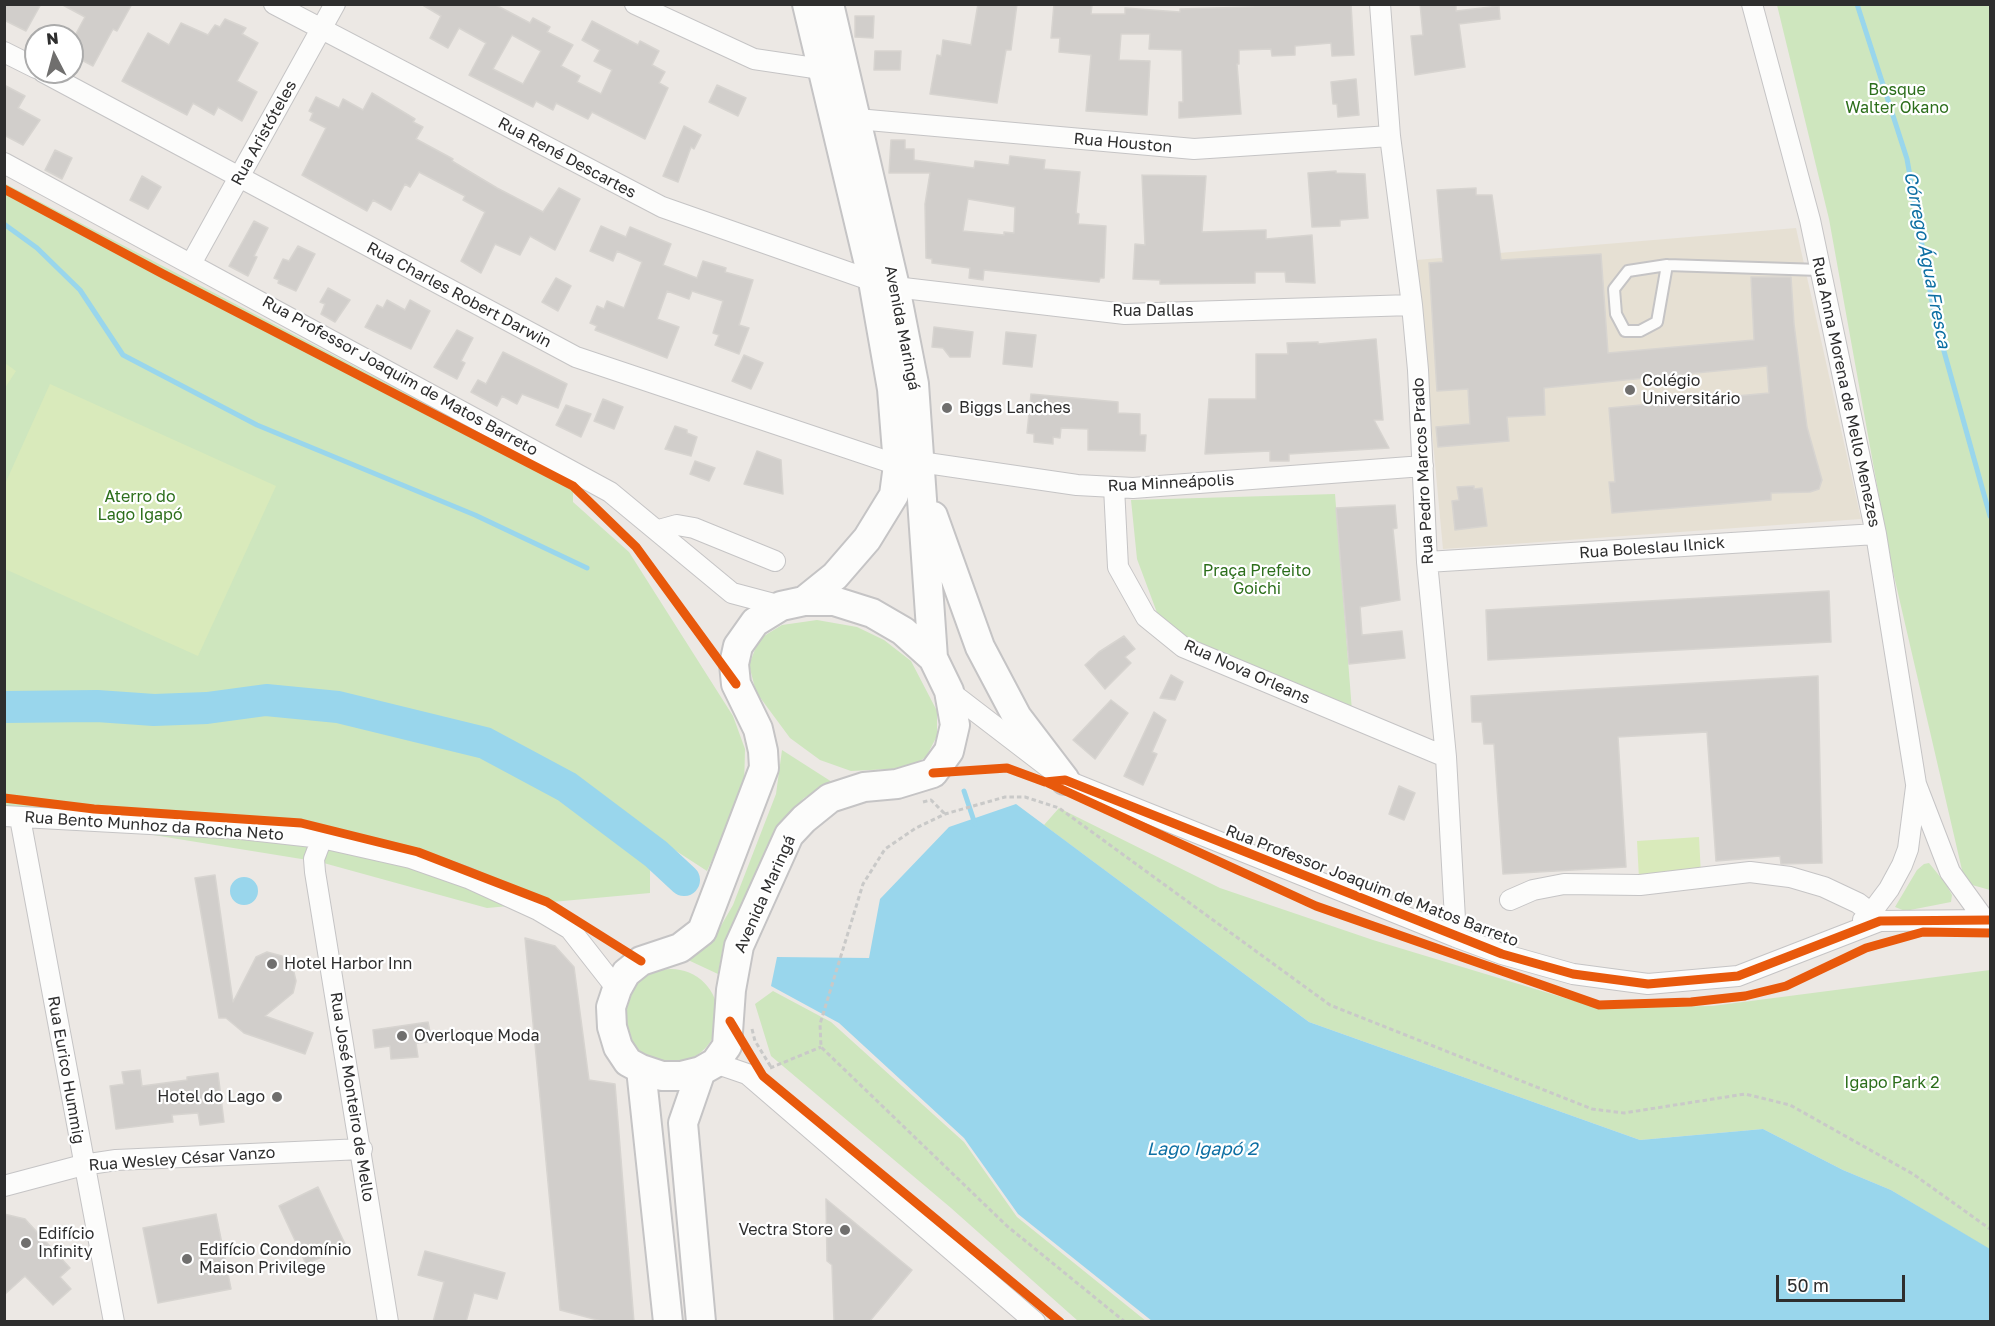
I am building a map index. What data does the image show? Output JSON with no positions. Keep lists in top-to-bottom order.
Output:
{
  "streets": {
    "main road": ["Avenida Maringá"],
    "street": [
      "Rua Aristóteles",
      "Rua Houston",
      "Rua René Descartes",
      "Rua Charles Robert Darwin",
      "Rua Dallas",
      "Rua Professor Joaquim de Matos Barreto",
      "Rua Anna Morena de Mello Menezes",
      "Rua Pedro Marcos Prado",
      "Rua Minneápolis",
      "Rua Boleslau Ilnick",
      "Rua Nova Orleans",
      "Rua Bento Munhoz da Rocha Neto",
      "Rua Eurico Hummig",
      "Rua José Monteiro de Mello",
      "Rua Wesley César Vanzo"
    ]
  },
  "crossings": [
    ["Rua Aristóteles", "Rua René Descartes"],
    ["Rua Aristóteles", "Rua Charles Robert Darwin"],
    ["Rua Aristóteles", "Rua Professor Joaquim de Matos Barreto"],
    ["Rua Houston", "Avenida Maringá"],
    ["Rua Houston", "Rua Pedro Marcos Prado"],
    ["Rua René Descartes", "Rua Dallas"],
    ["Rua René Descartes", "Avenida Maringá"],
    ["Rua Charles Robert Darwin", "Avenida Maringá"],
    ["Rua Charles Robert Darwin", "Rua Minneápolis"],
    ["Rua Dallas", "Avenida Maringá"],
    ["Rua Dallas", "Rua Pedro Marcos Prado"],
    ["Avenida Maringá", "Rua Professor Joaquim de Matos Barreto"],
    ["Avenida Maringá", "Rua Minneápolis"],
    ["Avenida Maringá", "Rua Bento Munhoz da Rocha Neto"],
    ["Rua Professor Joaquim de Matos Barreto", "Rua Pedro Marcos Prado"],
    ["Rua Anna Morena de Mello Menezes", "Rua Boleslau Ilnick"],
    ["Rua Pedro Marcos Prado", "Rua Minneápolis"],
    ["Rua Pedro Marcos Prado", "Rua Boleslau Ilnick"],
    ["Rua Pedro Marcos Prado", "Rua Nova Orleans"],
    ["Rua Minneápolis", "Rua Nova Orleans"],
    ["Rua Bento Munhoz da Rocha Neto", "Rua Eurico Hummig"],
    ["Rua Bento Munhoz da Rocha Neto", "Rua José Monteiro de Mello"],
    ["Rua Eurico Hummig", "Rua Wesley César Vanzo"],
    ["Rua José Monteiro de Mello", "Rua Wesley César Vanzo"]
  ],
  "water": ["Córrego Água Fresca", "Lago Igapó 2"],
  "parks": [
    "Bosque Walter Okano",
    "Aterro do Lago Igapó",
    "Praça Prefeito Goichi",
    "Igapo Park 2"
  ],
  "places": [
    "Colégio Universitário",
    "Biggs Lanches",
    "Hotel Harbor Inn",
    "Overloque Moda",
    "Hotel do Lago",
    "Vectra Store",
    "Edifício Infinity",
    "Edifício Condomínio Maison Privilege"
  ],
  "scale_bar": "50 m",
  "north": "top"
}
